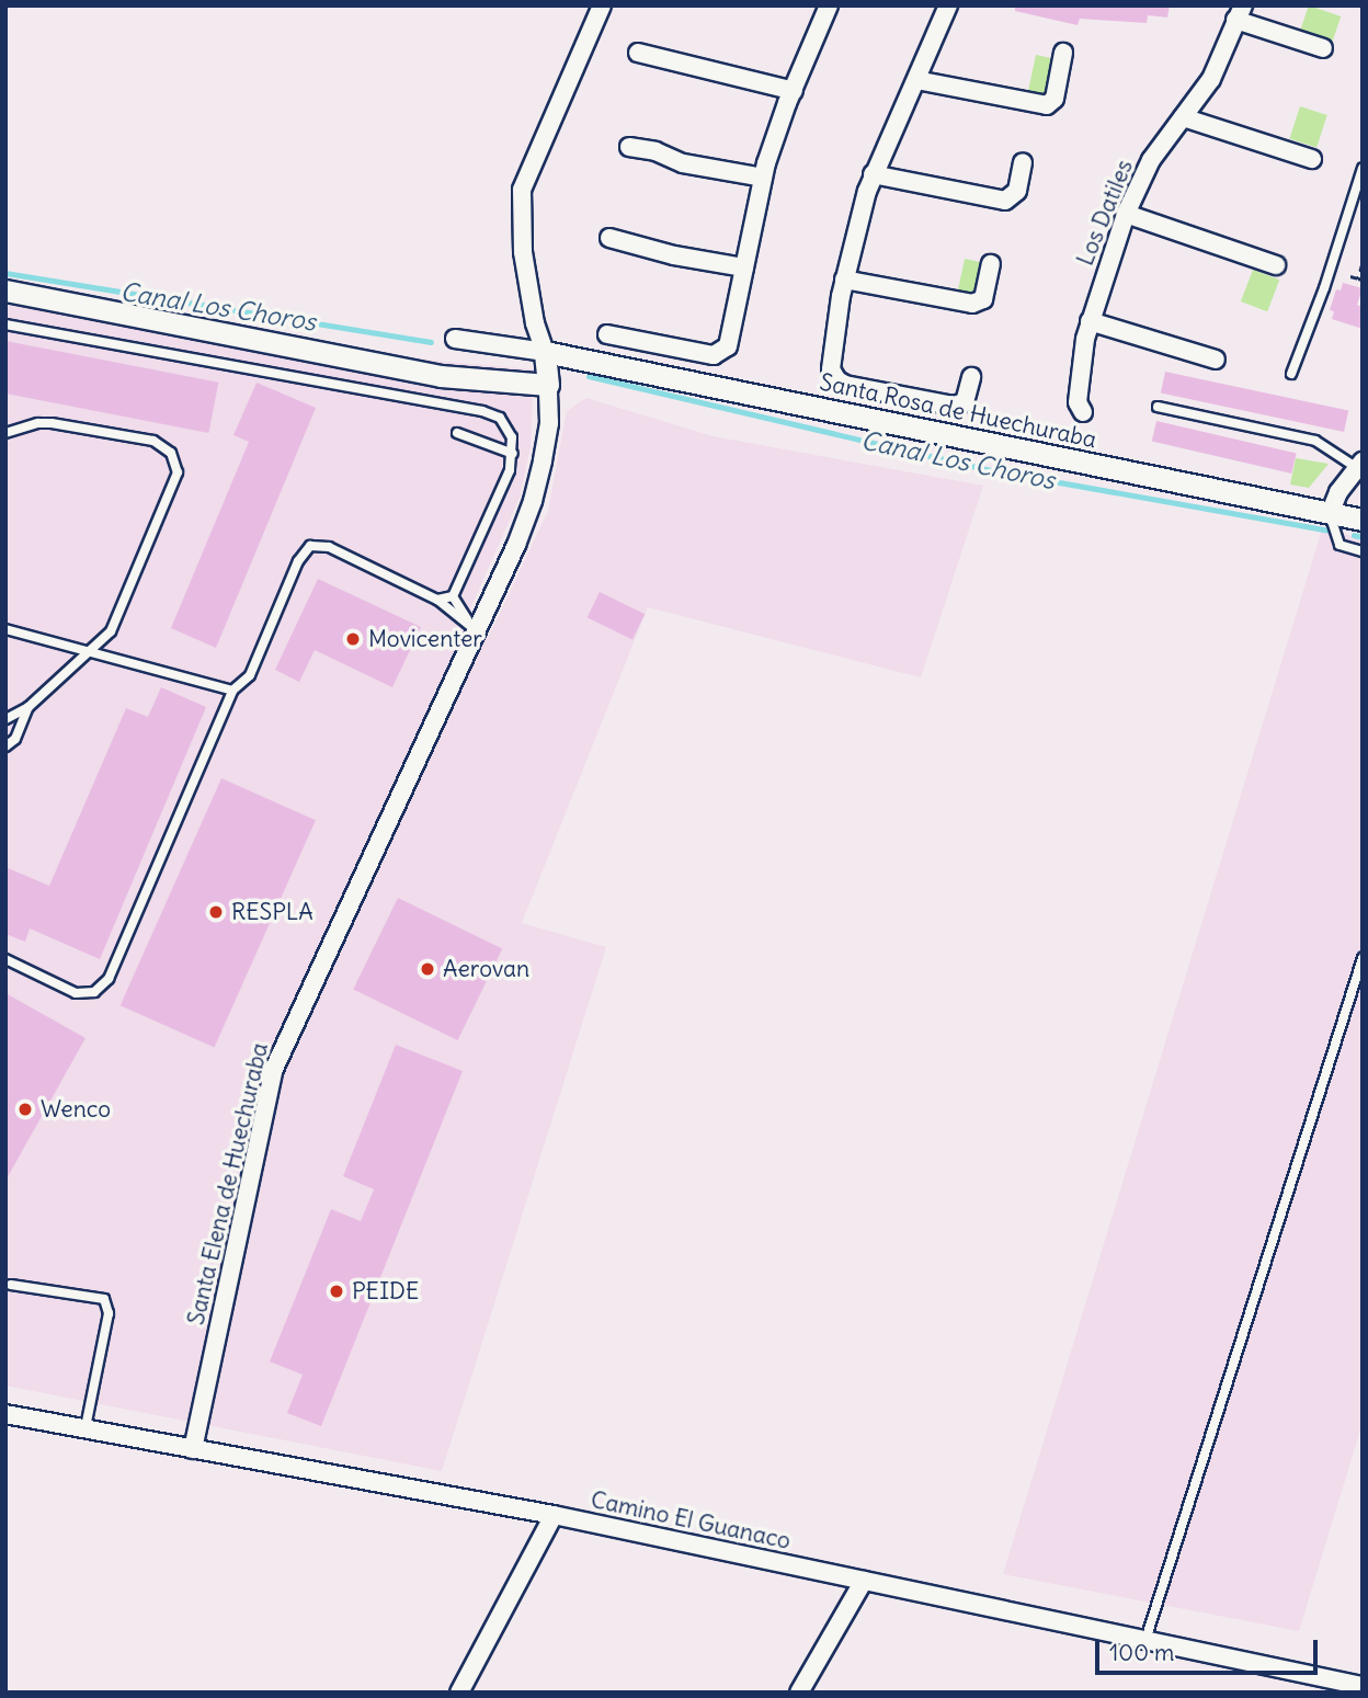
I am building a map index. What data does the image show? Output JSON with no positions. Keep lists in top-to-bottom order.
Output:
{
  "streets": {
    "street": [
      "Los Datiles",
      "Santa Rosa de Huechuraba",
      "Santa Elena de Huechuraba",
      "Camino El Guanaco"
    ]
  },
  "crossings": [
    ["Santa Elena de Huechuraba", "Camino El Guanaco"]
  ],
  "water": ["Canal Los Choros"],
  "places": [
    "Movicenter",
    "RESPLA",
    "Aerovan",
    "Wenco",
    "PEIDE"
  ],
  "scale_bar": "100 m"
}
